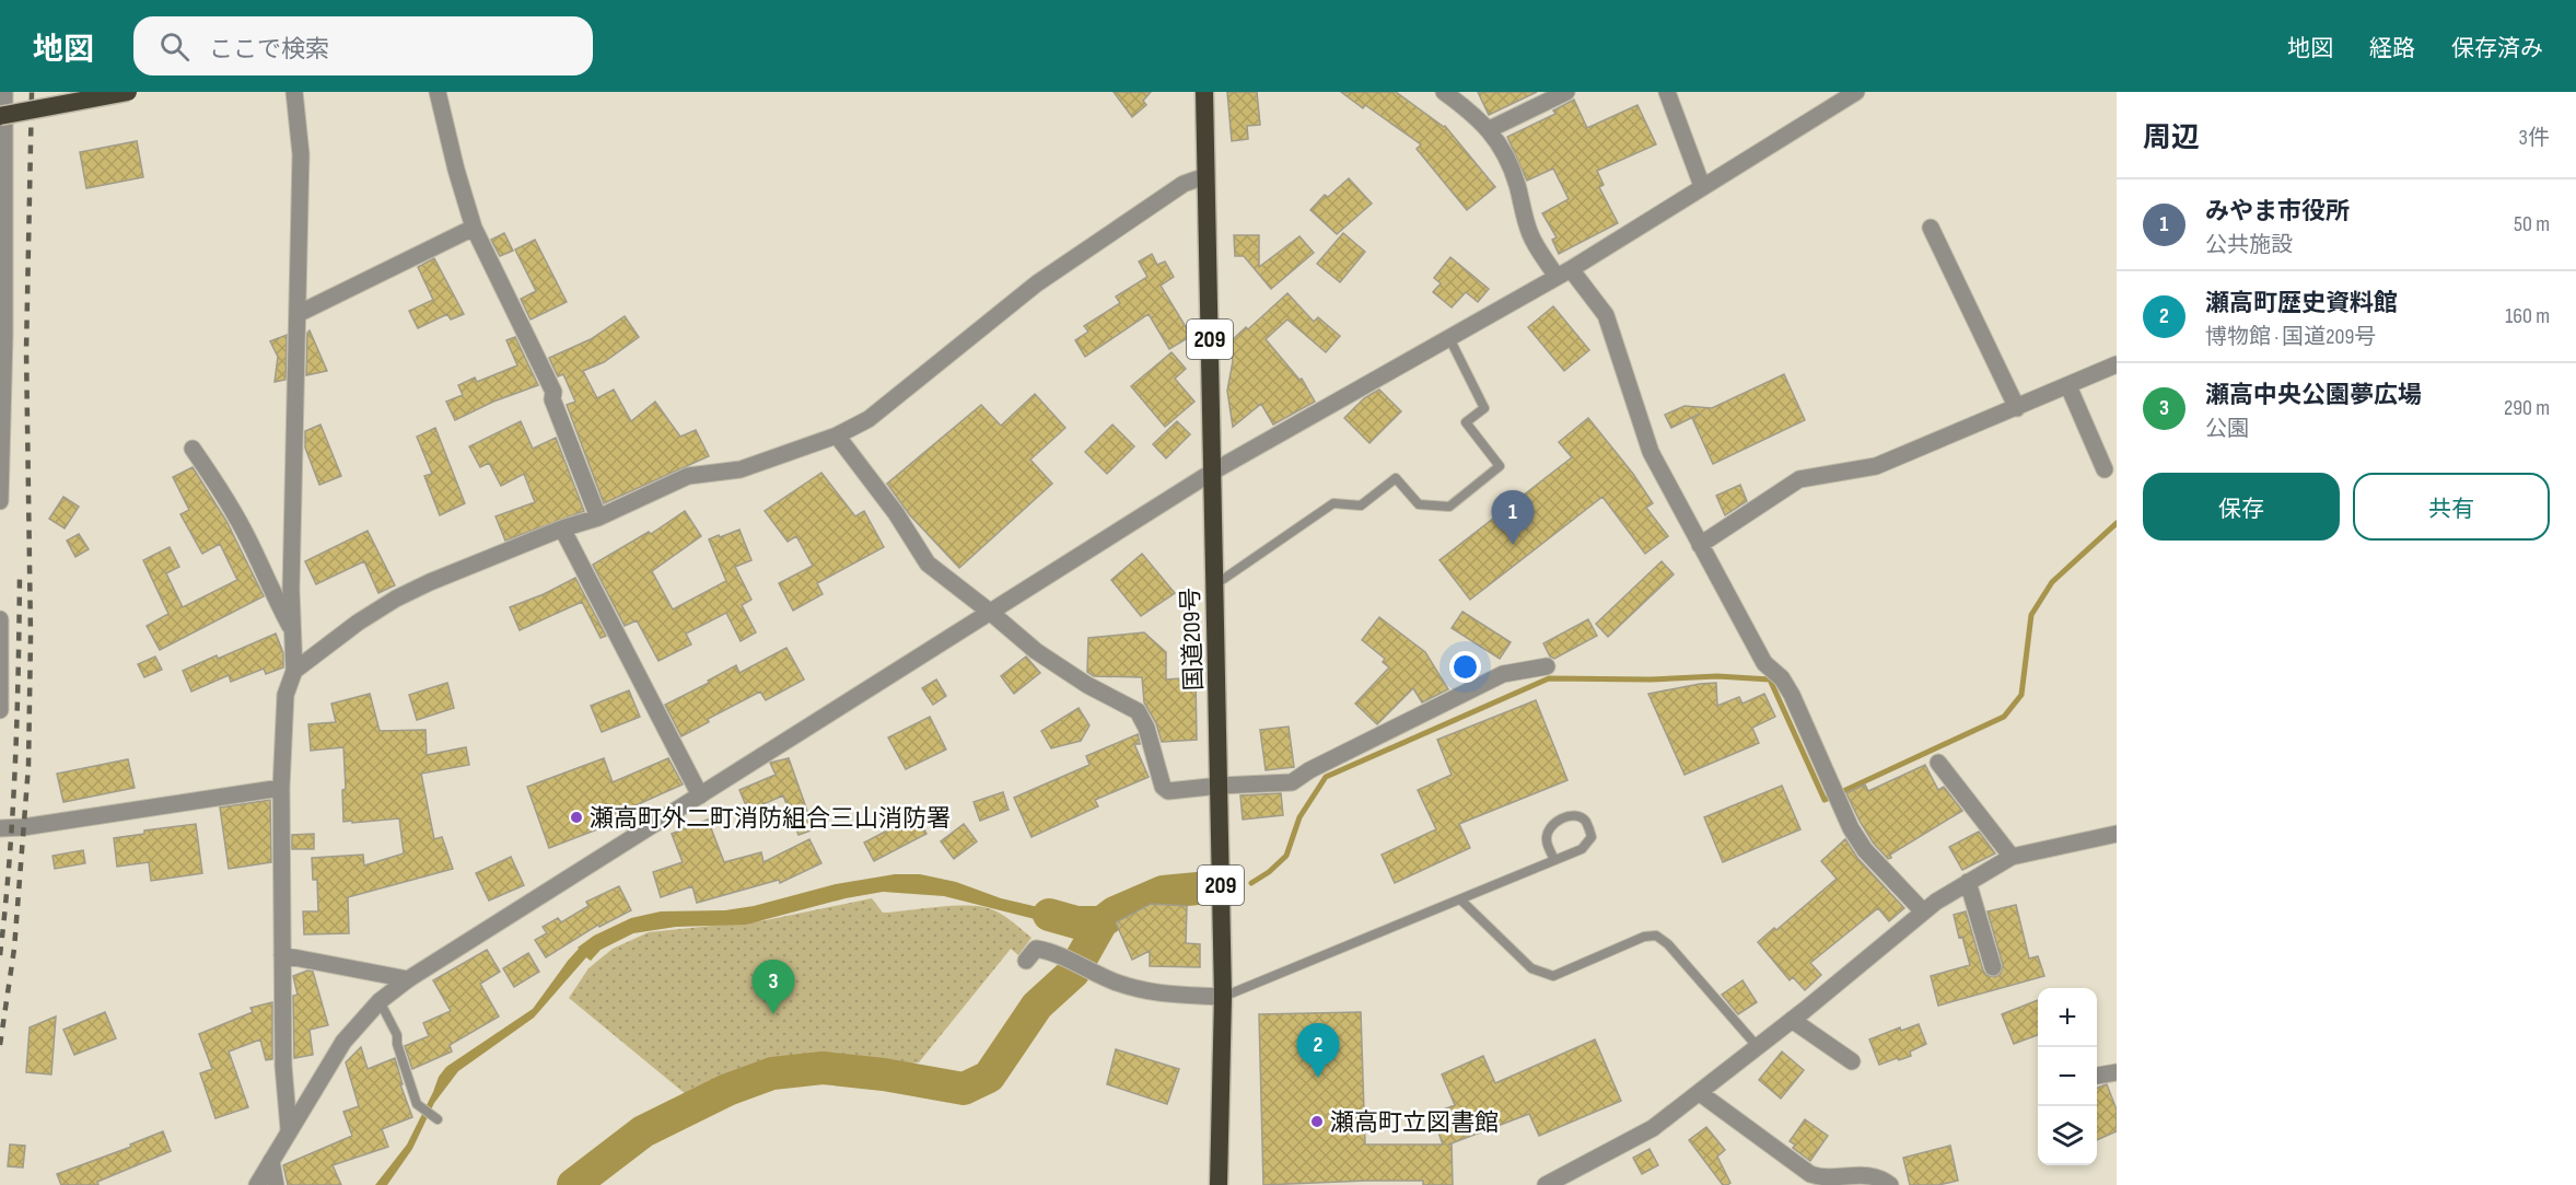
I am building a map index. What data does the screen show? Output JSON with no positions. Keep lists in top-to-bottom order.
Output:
{
  "streets": {
    "highway": ["209", "国道209号"]
  },
  "places": ["瀬高町外二町消防組合三山消防署", "瀬高町立図書館"],
  "page": {
    "header": "地図",
    "search": "ここで検索",
    "nav": ["地図", "経路", "保存済み"],
    "heading": ["周辺", "3件"],
    "list": [
      {
        "mark": "1",
        "name": "みやま市役所",
        "note": "公共施設",
        "value": "50 m"
      },
      {
        "mark": "2",
        "name": "瀬高町歴史資料館",
        "note": "博物館 · 国道209号",
        "value": "160 m"
      },
      {
        "mark": "3",
        "name": "瀬高中央公園夢広場",
        "note": "公園",
        "value": "290 m"
      }
    ],
    "buttons": ["保存", "共有"],
    "pins": ["1", "3", "2"],
    "map_buttons": ["+", "−"]
  }
}
